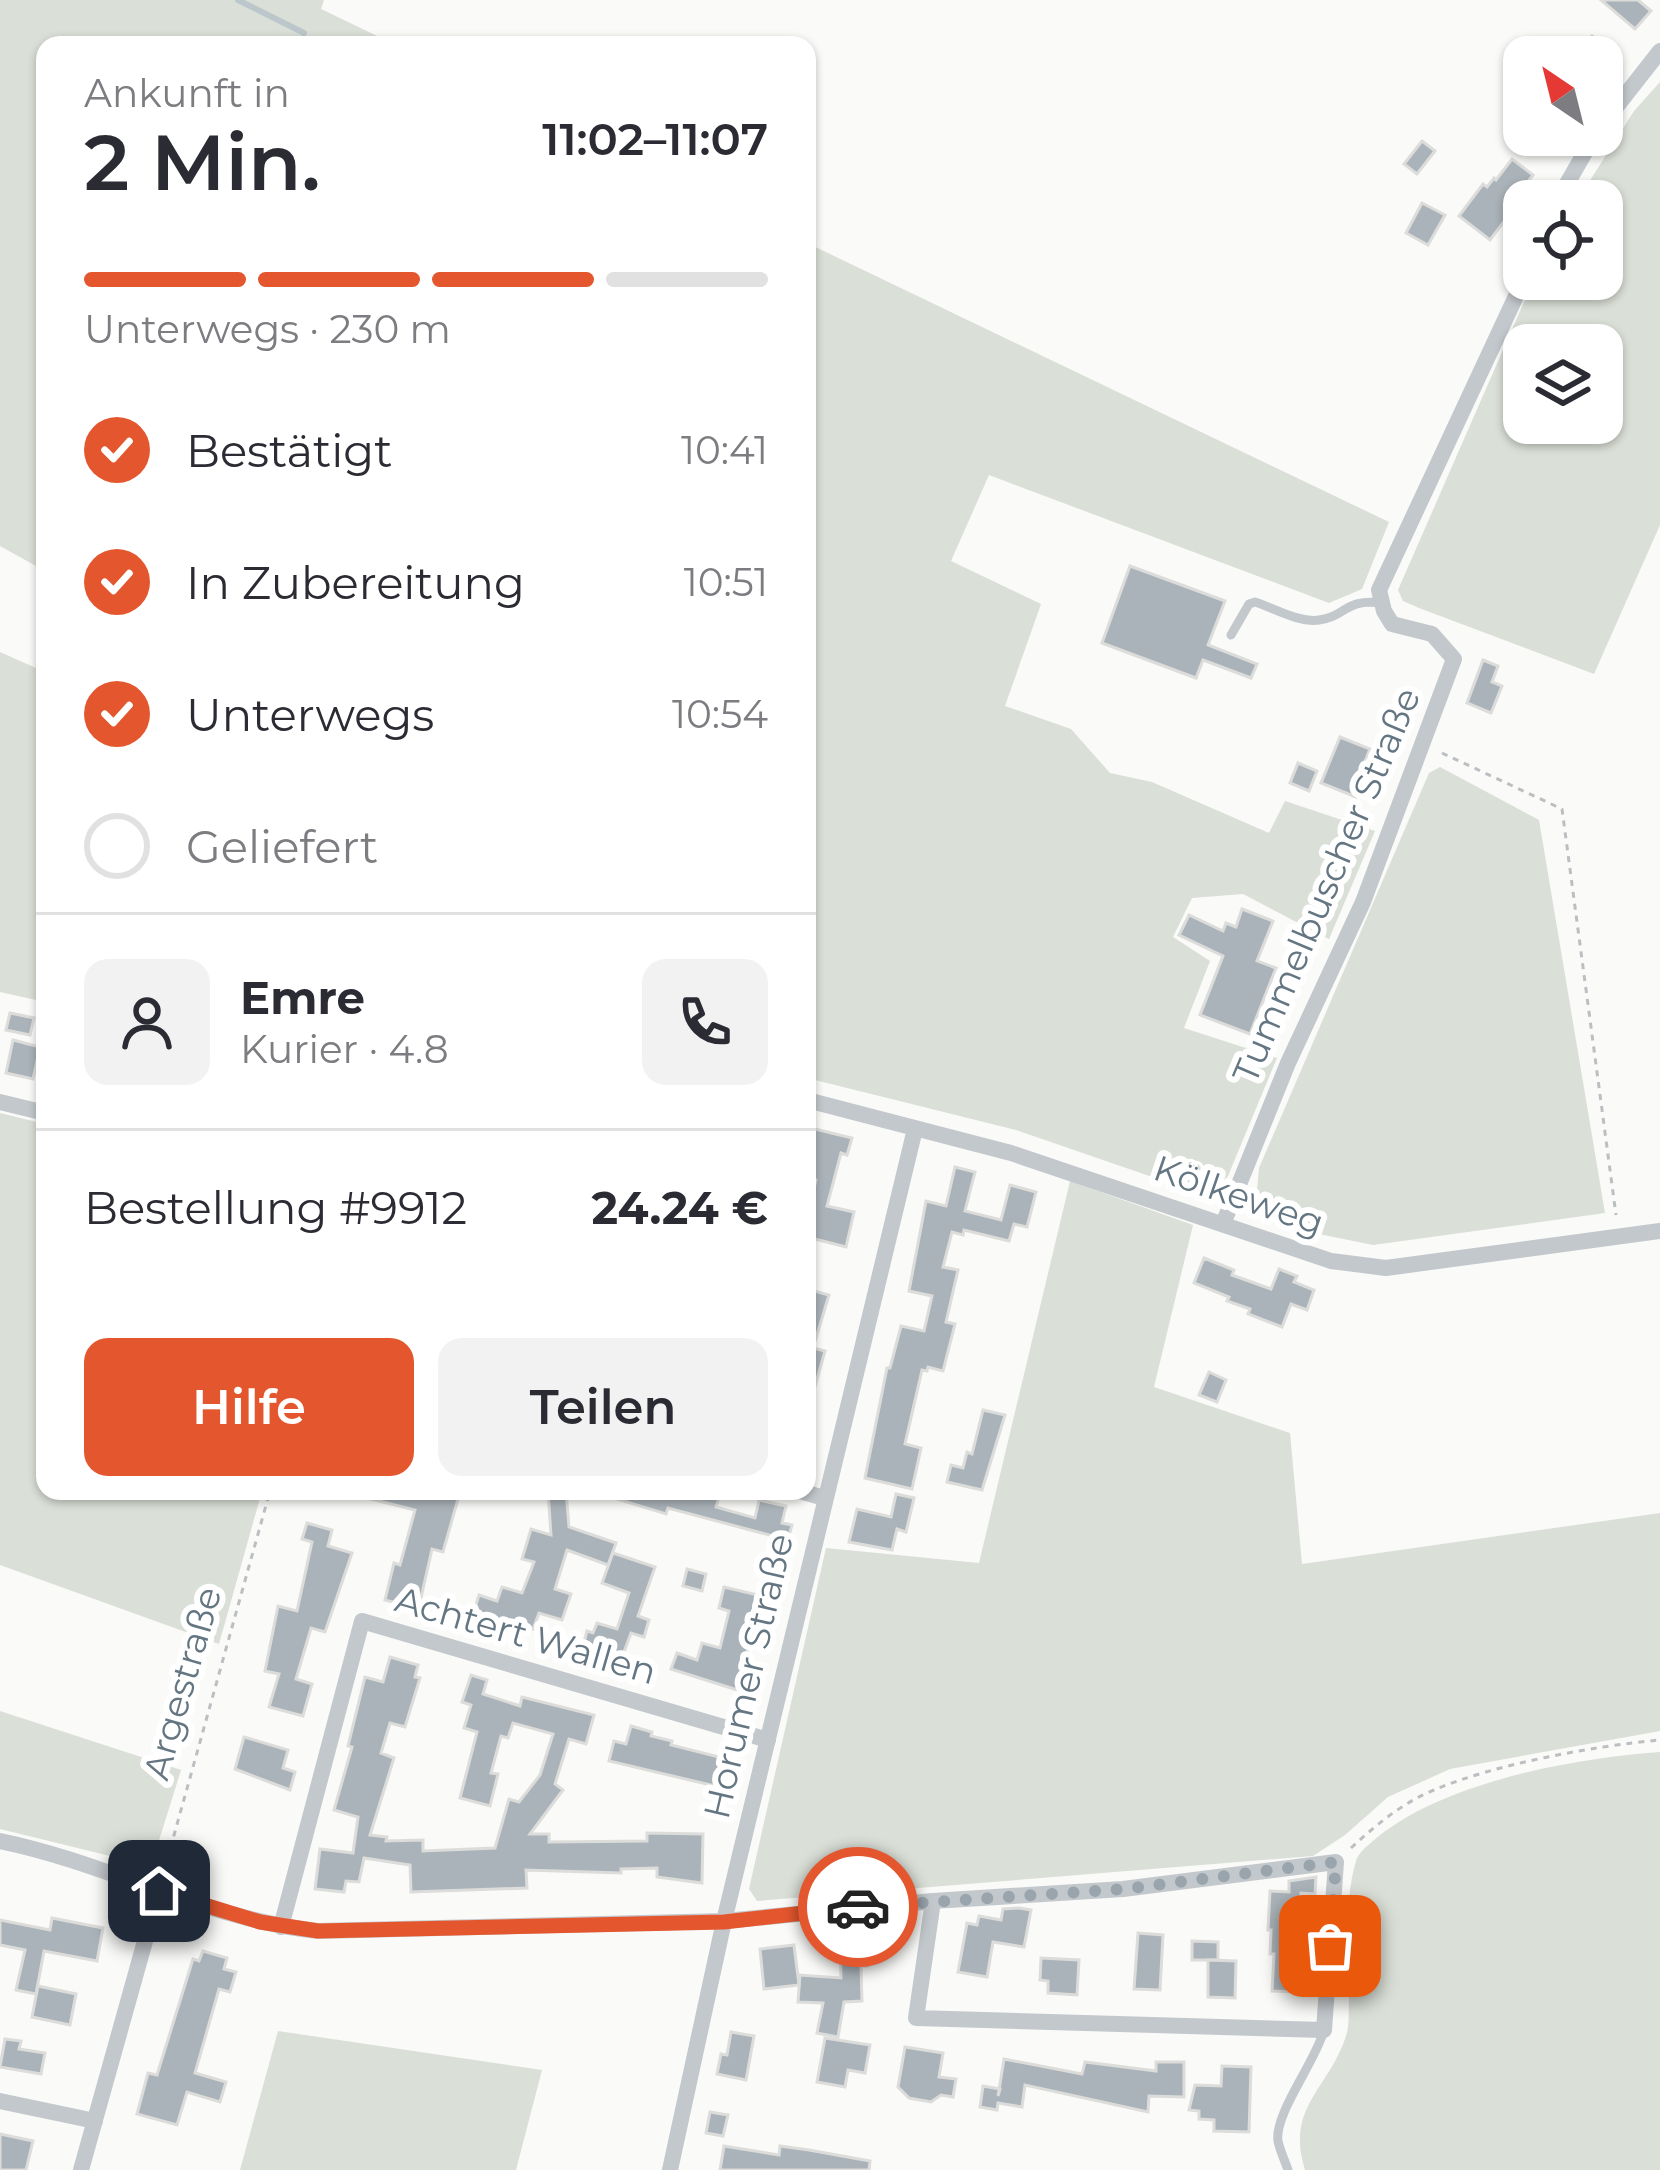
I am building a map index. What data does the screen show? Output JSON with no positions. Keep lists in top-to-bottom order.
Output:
{
  "streets": {
    "street": [
      "Tummelbuscher Straße",
      "Kölkeweg",
      "Achtert Wallen",
      "Horumer Straße"
    ],
    "path": ["Argestraße"]
  },
  "crossings": [
    ["Tummelbuscher Straße", "Kölkeweg"],
    ["Kölkeweg", "Horumer Straße"],
    ["Achtert Wallen", "Horumer Straße"]
  ],
  "north": "top left",
  "page": {
    "heading": ["2 Min.", "Ankunft in", "11:02–11:07"],
    "panel": [
      "Emre",
      "Kurier · 4.8",
      "Bestellung #9912",
      "24.24 €"
    ],
    "bar": "Unterwegs · 230 m",
    "list": [
      ["Bestätigt", "10:41"],
      ["In Zubereitung", "10:51"],
      ["Unterwegs", "10:54"],
      "Geliefert"
    ],
    "buttons": ["Hilfe", "Teilen"]
  }
}
